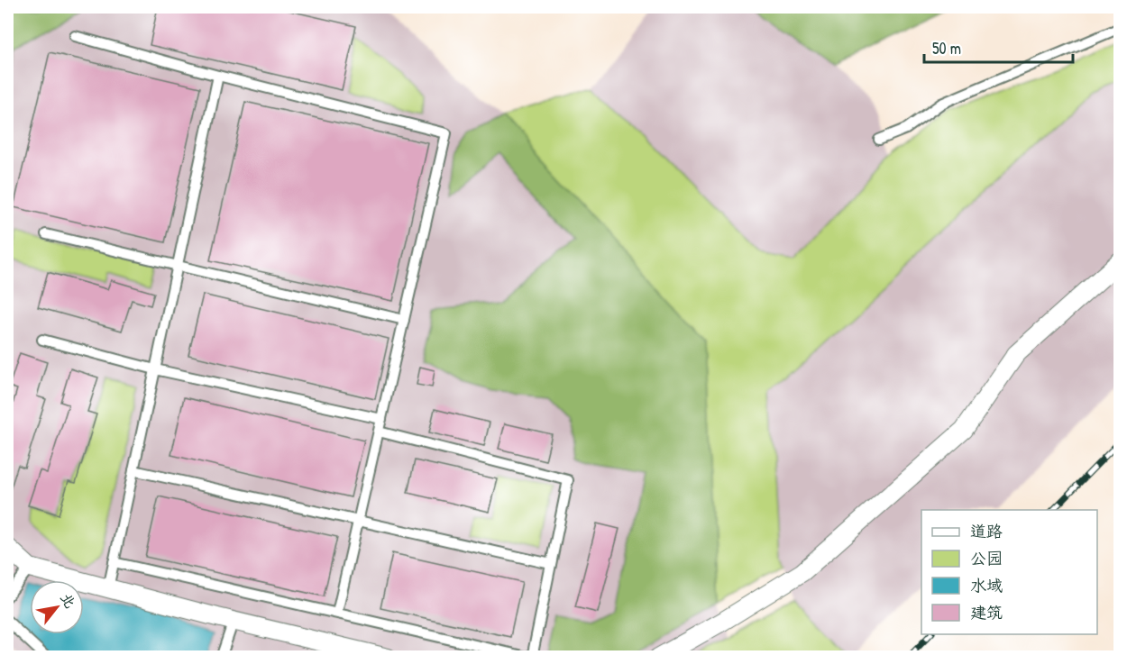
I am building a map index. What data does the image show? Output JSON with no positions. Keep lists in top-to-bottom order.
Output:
{
  "legend": [
    "道路",
    "公园",
    "水域",
    "建筑"
  ],
  "scale_bar": "50 m",
  "north": "top right"
}
